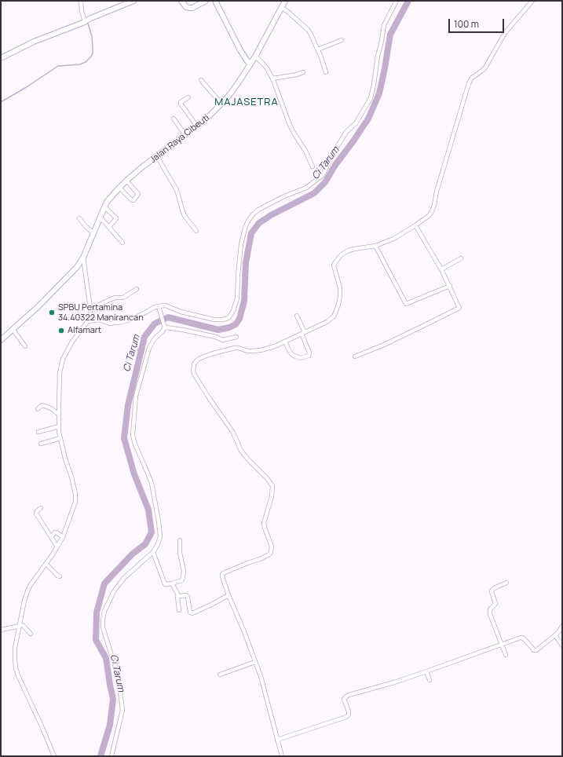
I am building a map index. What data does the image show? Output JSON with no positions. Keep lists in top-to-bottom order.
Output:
{
  "streets": {
    "main road": ["Jalan Raya Cibeuti"]
  },
  "districts": ["MAJASETRA"],
  "water": ["Ci Tarum"],
  "places": ["SPBU Pertamina 34.40322 Manirancan", "Alfamart"],
  "scale_bar": "100 m"
}
